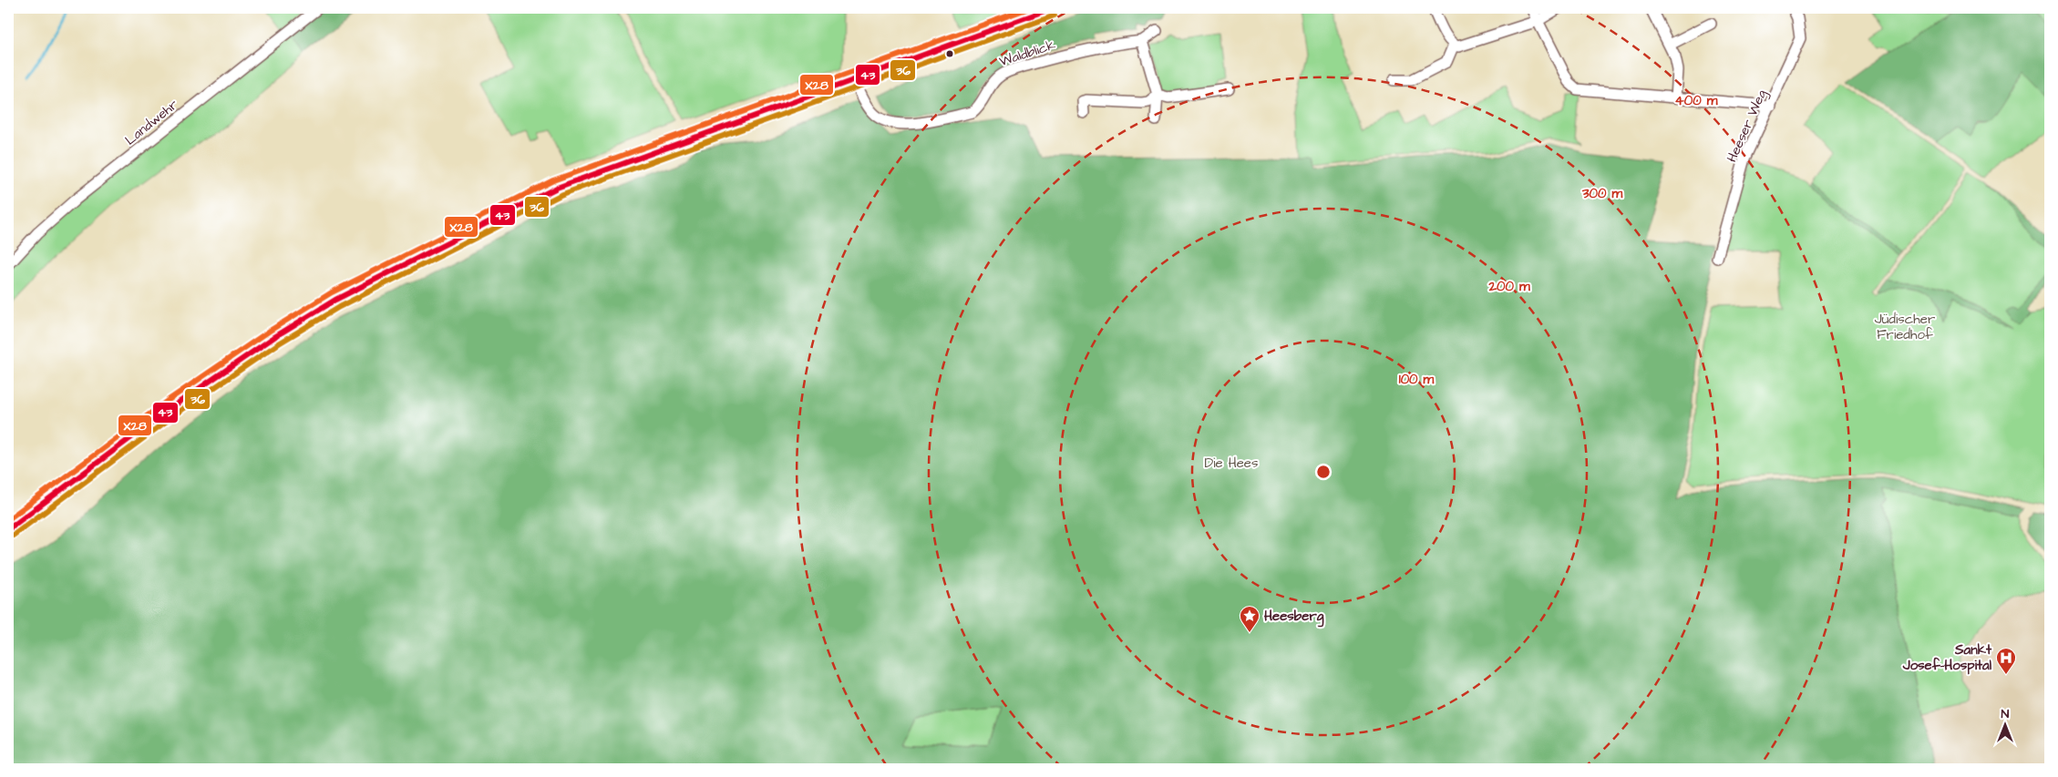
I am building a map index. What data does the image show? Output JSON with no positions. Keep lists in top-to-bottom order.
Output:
{
  "streets": {
    "street": ["Waldblick", "Landwehr", "Heeser Weg"]
  },
  "parks": ["Jüdischer Friedhof", "Die Hees"],
  "places": {
    "place": ["Heesberg"],
    "hospital": ["Sankt Josef-Hospital"]
  },
  "lines": ["transit line 43", "transit line X28", "transit line 36"],
  "north": "top",
  "rings": [
    "400 m",
    "300 m",
    "200 m",
    "100 m"
  ]
}
